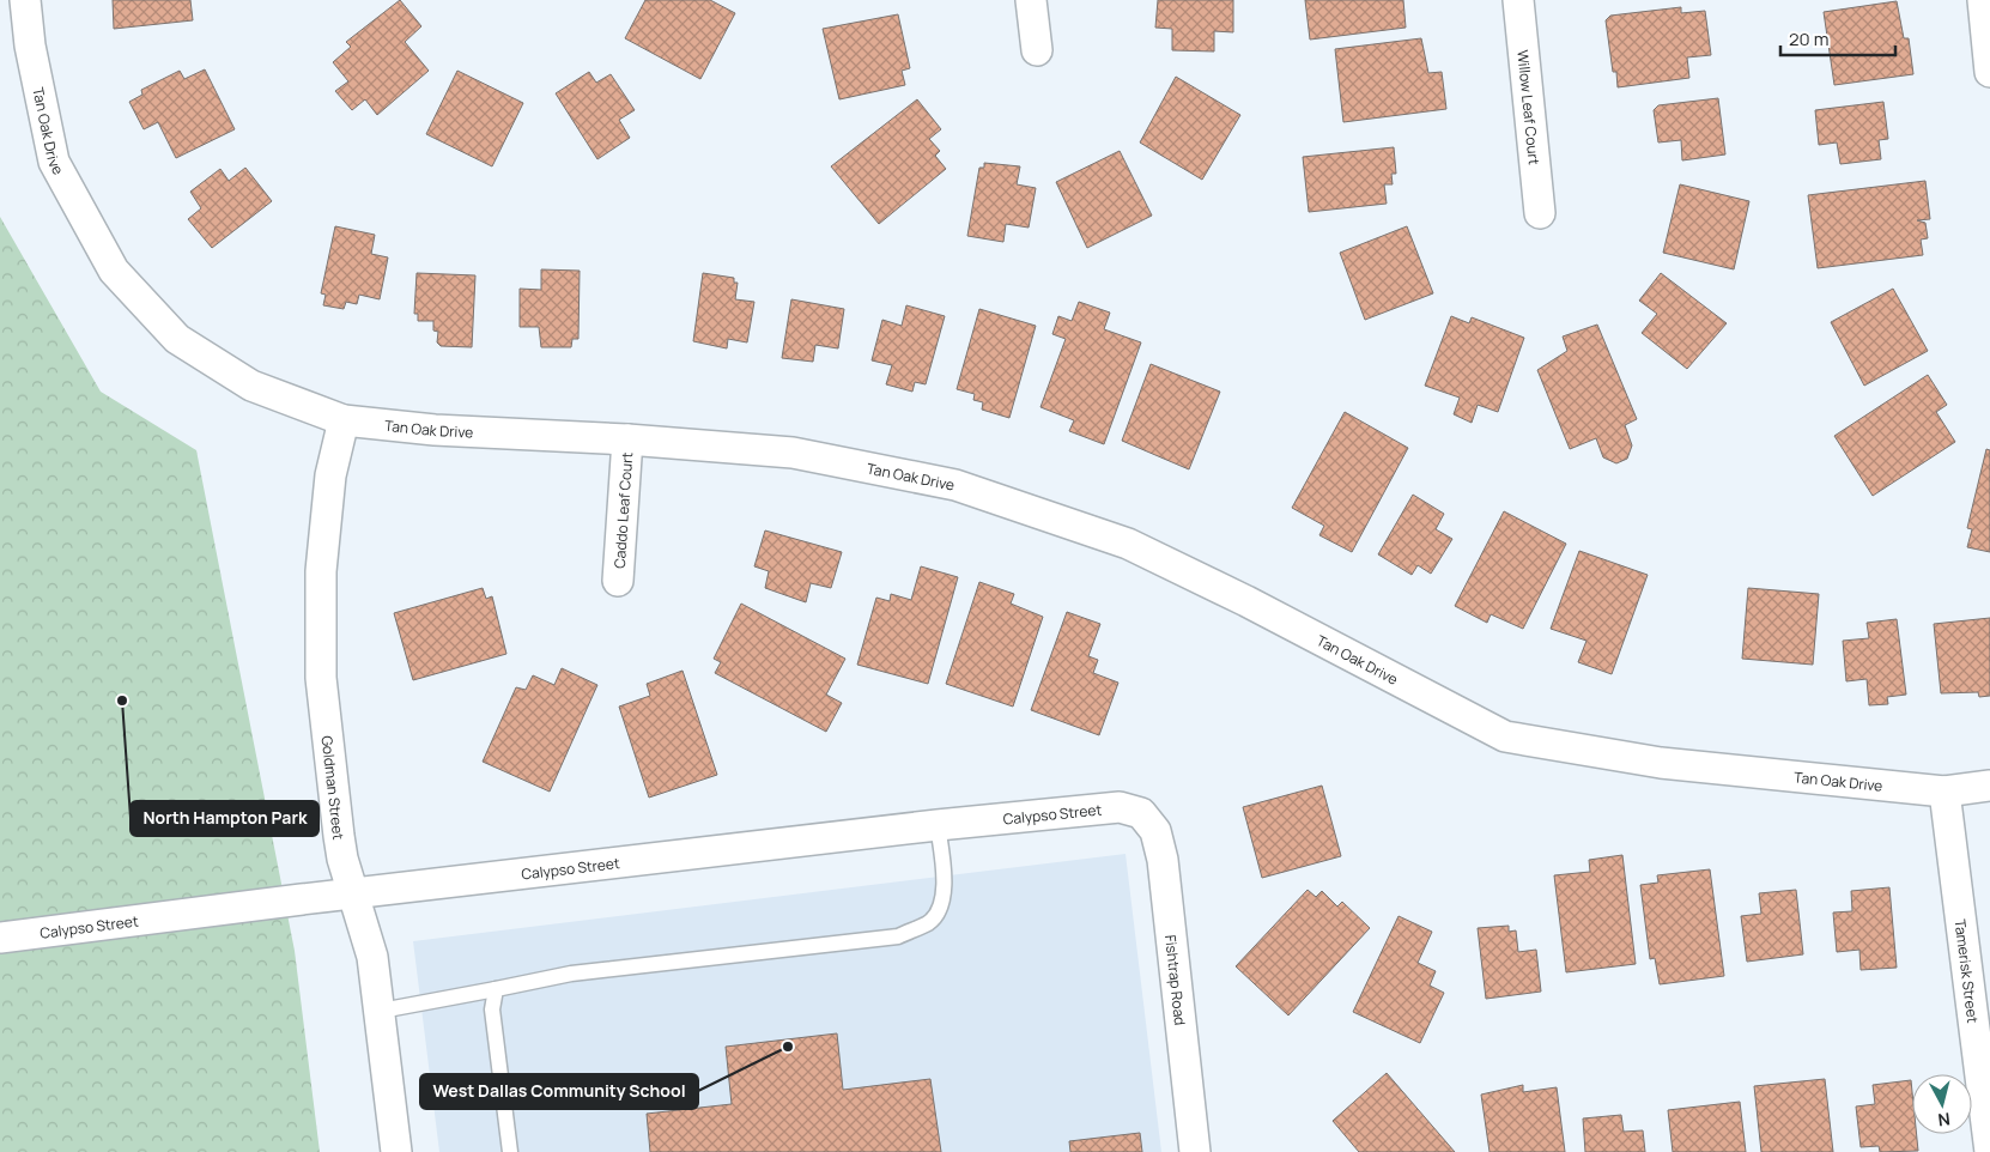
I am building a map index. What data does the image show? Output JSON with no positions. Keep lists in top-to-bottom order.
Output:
{
  "streets": {
    "street": [
      "Willow Leaf Court",
      "Tan Oak Drive",
      "Caddo Leaf Court",
      "Goldman Street",
      "Calypso Street",
      "Tamerisk Street",
      "Fishtrap Road"
    ]
  },
  "crossings": [
    ["Tan Oak Drive", "Caddo Leaf Court"],
    ["Tan Oak Drive", "Goldman Street"],
    ["Tan Oak Drive", "Tamerisk Street"],
    ["Goldman Street", "Calypso Street"],
    ["Calypso Street", "Fishtrap Road"]
  ],
  "places": ["North Hampton Park", "West Dallas Community School"],
  "scale_bar": "20 m",
  "north": "bottom"
}
